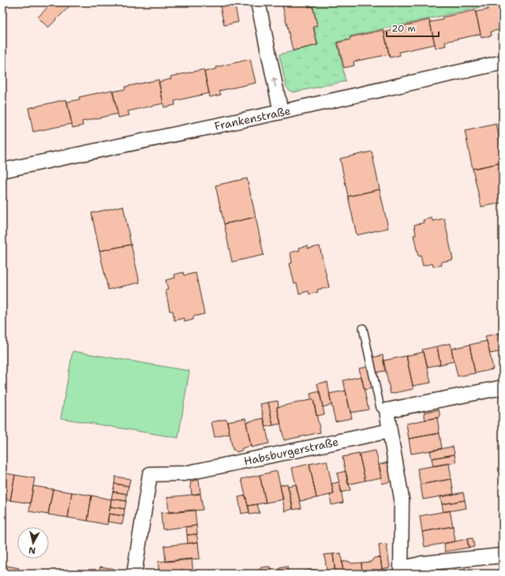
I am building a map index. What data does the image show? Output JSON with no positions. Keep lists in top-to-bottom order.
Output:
{
  "streets": {
    "street": ["Frankenstraße", "Habsburgerstraße"]
  },
  "scale_bar": "20 m",
  "north": "bottom"
}
